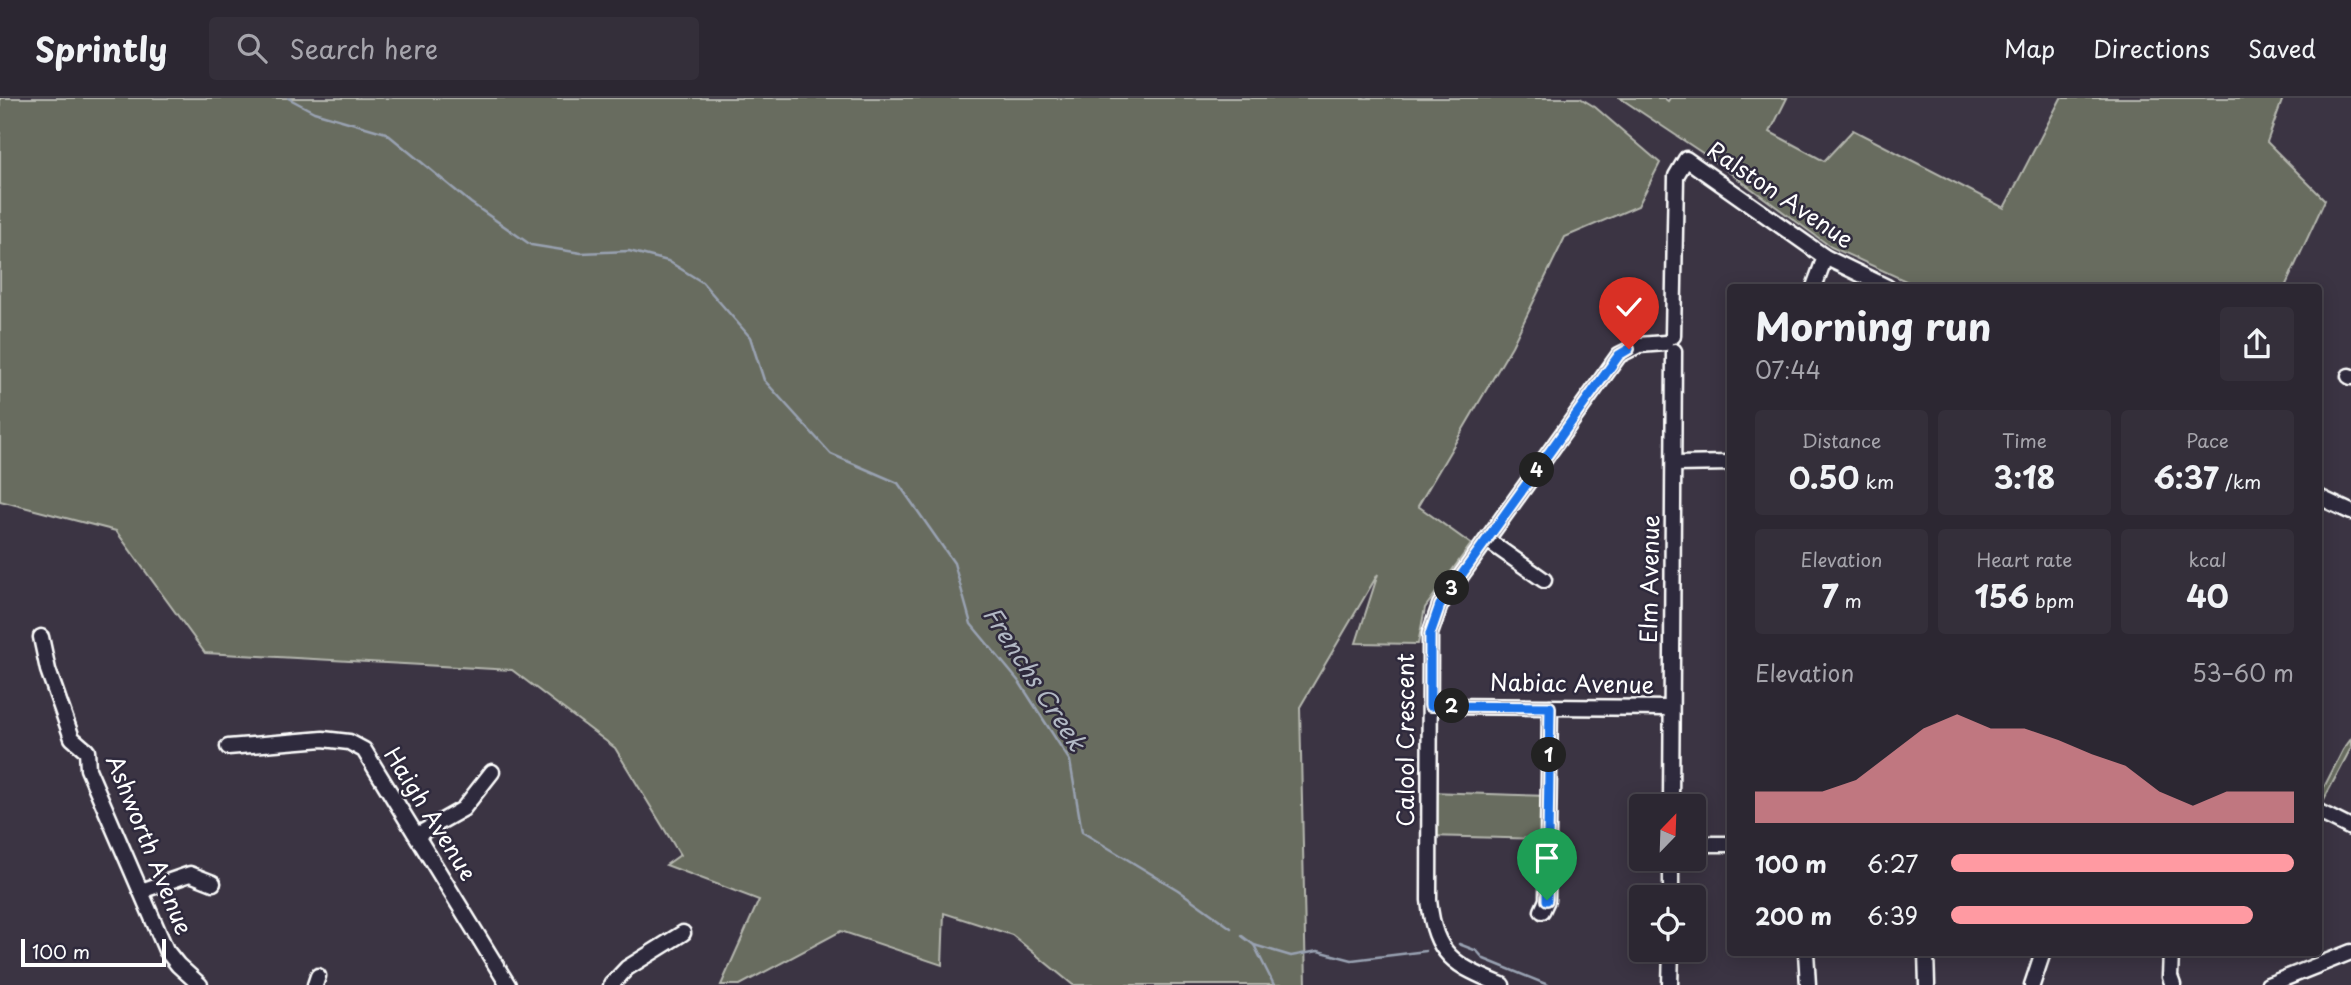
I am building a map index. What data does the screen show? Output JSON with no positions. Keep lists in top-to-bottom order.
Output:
{
  "streets": {
    "street": [
      "Ralston Avenue",
      "Elm Avenue",
      "Nabiac Avenue",
      "Calool Crescent",
      "Haigh Avenue",
      "Ashworth Avenue"
    ]
  },
  "crossings": [
    ["Ralston Avenue", "Elm Avenue"],
    ["Elm Avenue", "Nabiac Avenue"],
    ["Elm Avenue", "Calool Crescent"],
    ["Nabiac Avenue", "Calool Crescent"]
  ],
  "water": ["Frenchs Creek"],
  "scale_bar": "100 m",
  "north": "top right",
  "page": {
    "header": "Sprintly",
    "search": "Search here",
    "nav": ["Map", "Directions", "Saved"],
    "heading": ["Morning run", "07:44"],
    "stats": [
      ["Distance", "0.50 km"],
      ["Time", "3:18"],
      ["Pace", "6:37 /km"],
      ["Elevation", "7 m"],
      ["Heart rate", "156 bpm"],
      ["kcal", "40"]
    ],
    "pins": [
      "4",
      "3",
      "2",
      "1"
    ],
    "chart": ["Elevation", "53–60 m"],
    "list": [
      {
        "name": "100 m",
        "note": "6:27"
      },
      {
        "name": "200 m",
        "note": "6:39"
      }
    ],
    "scale": "100 m"
  }
}
